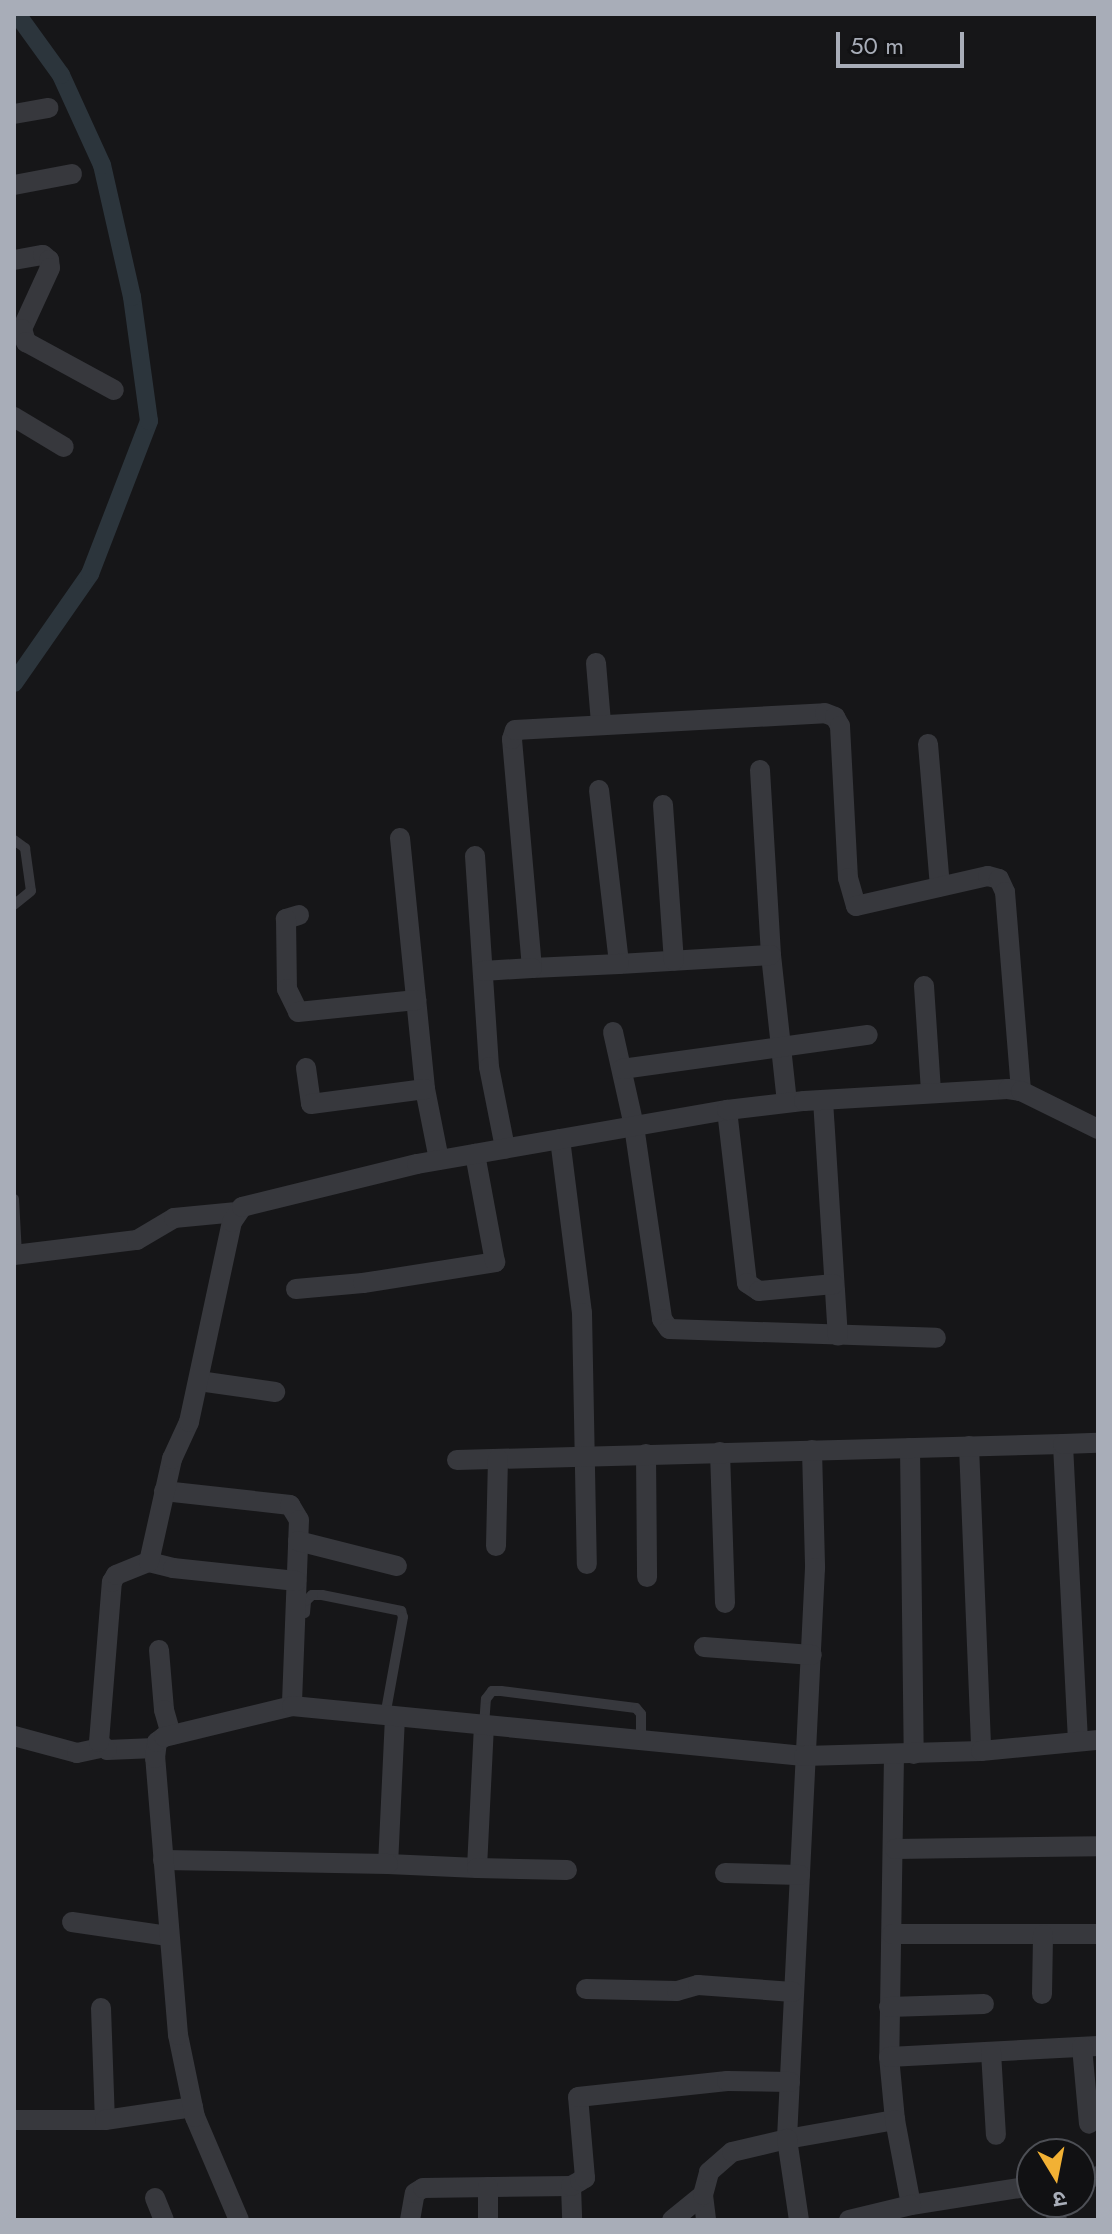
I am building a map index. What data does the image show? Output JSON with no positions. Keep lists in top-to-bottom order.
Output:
{
  "scale_bar": "50 m",
  "north": "bottom"
}
